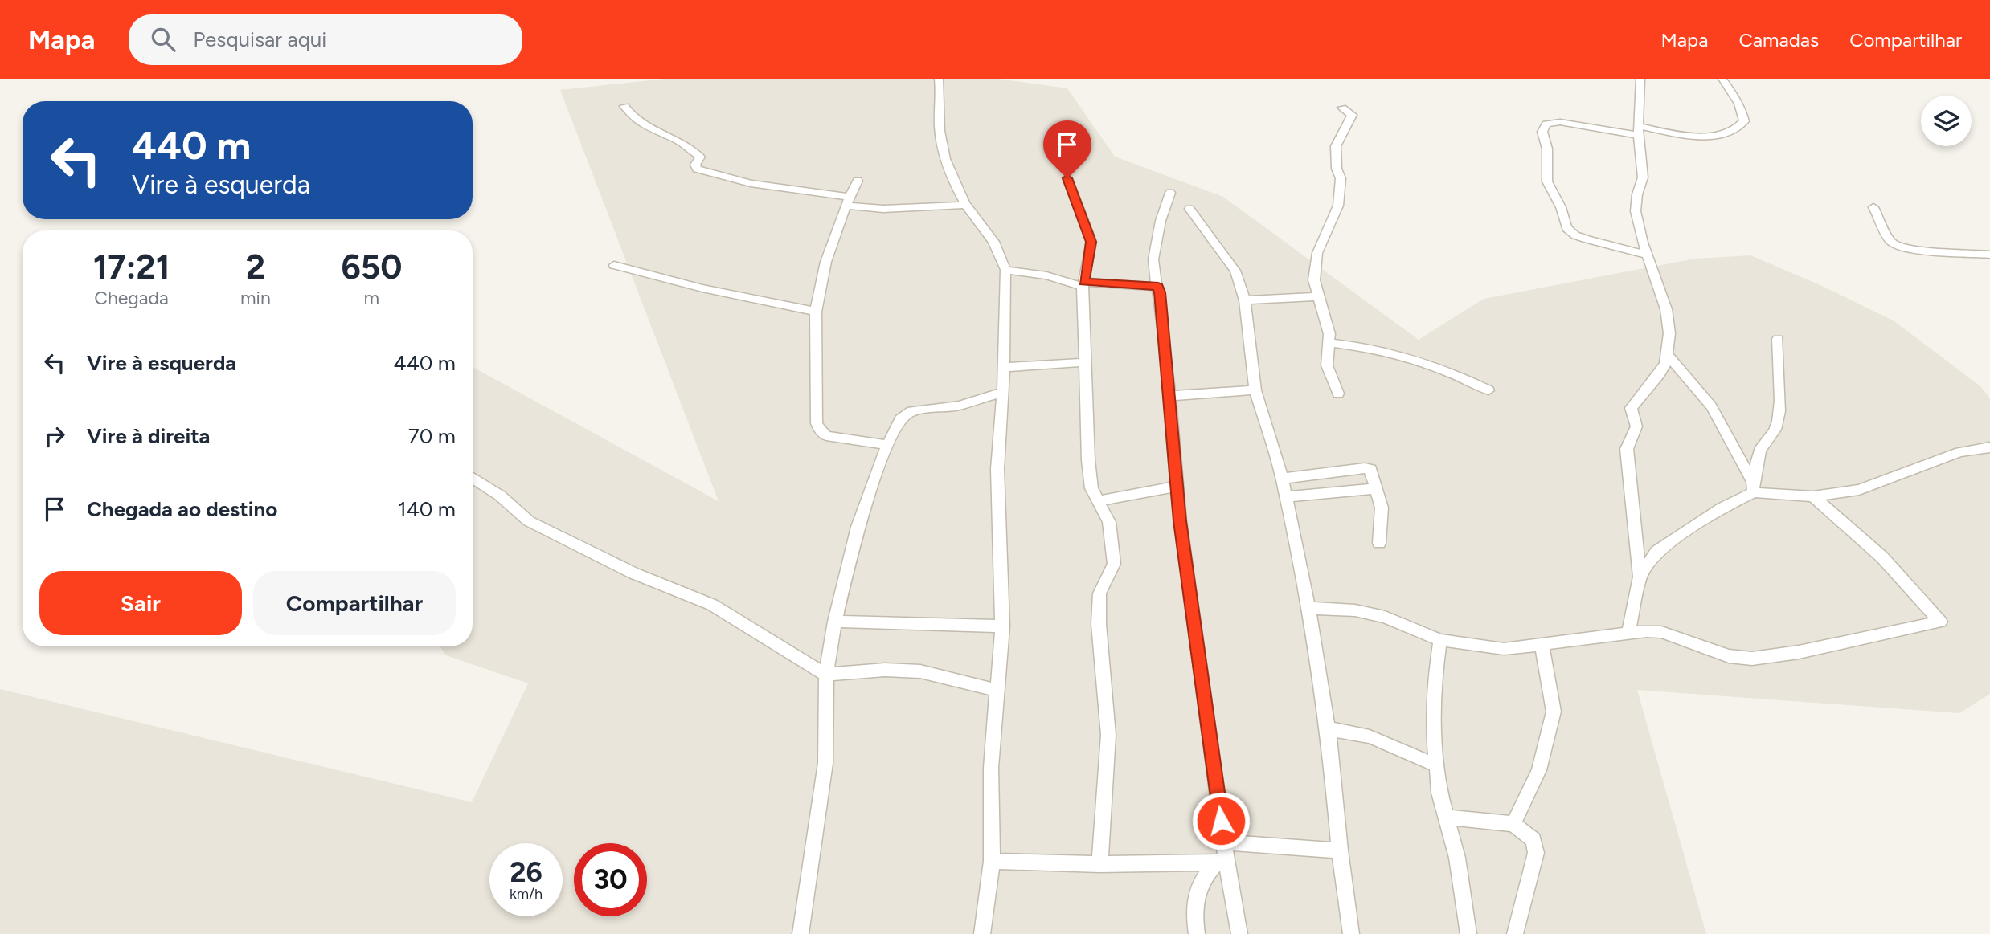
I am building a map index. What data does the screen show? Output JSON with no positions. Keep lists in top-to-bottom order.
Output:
{
  "page": {
    "header": "Mapa",
    "search": "Pesquisar aqui",
    "nav": ["Mapa", "Camadas", "Compartilhar"],
    "turn": ["440 m", "Vire à esquerda"],
    "eta": [
      "17:21",
      "Chegada",
      "2",
      "min",
      "650",
      "m"
    ],
    "list": [
      {
        "name": "Vire à esquerda",
        "value": "440 m"
      },
      {
        "name": "Vire à direita",
        "value": "70 m"
      },
      {
        "name": "Chegada ao destino",
        "value": "140 m"
      }
    ],
    "buttons": ["Sair", "Compartilhar"],
    "speed": "26 km/h",
    "limit": "30"
  }
}
